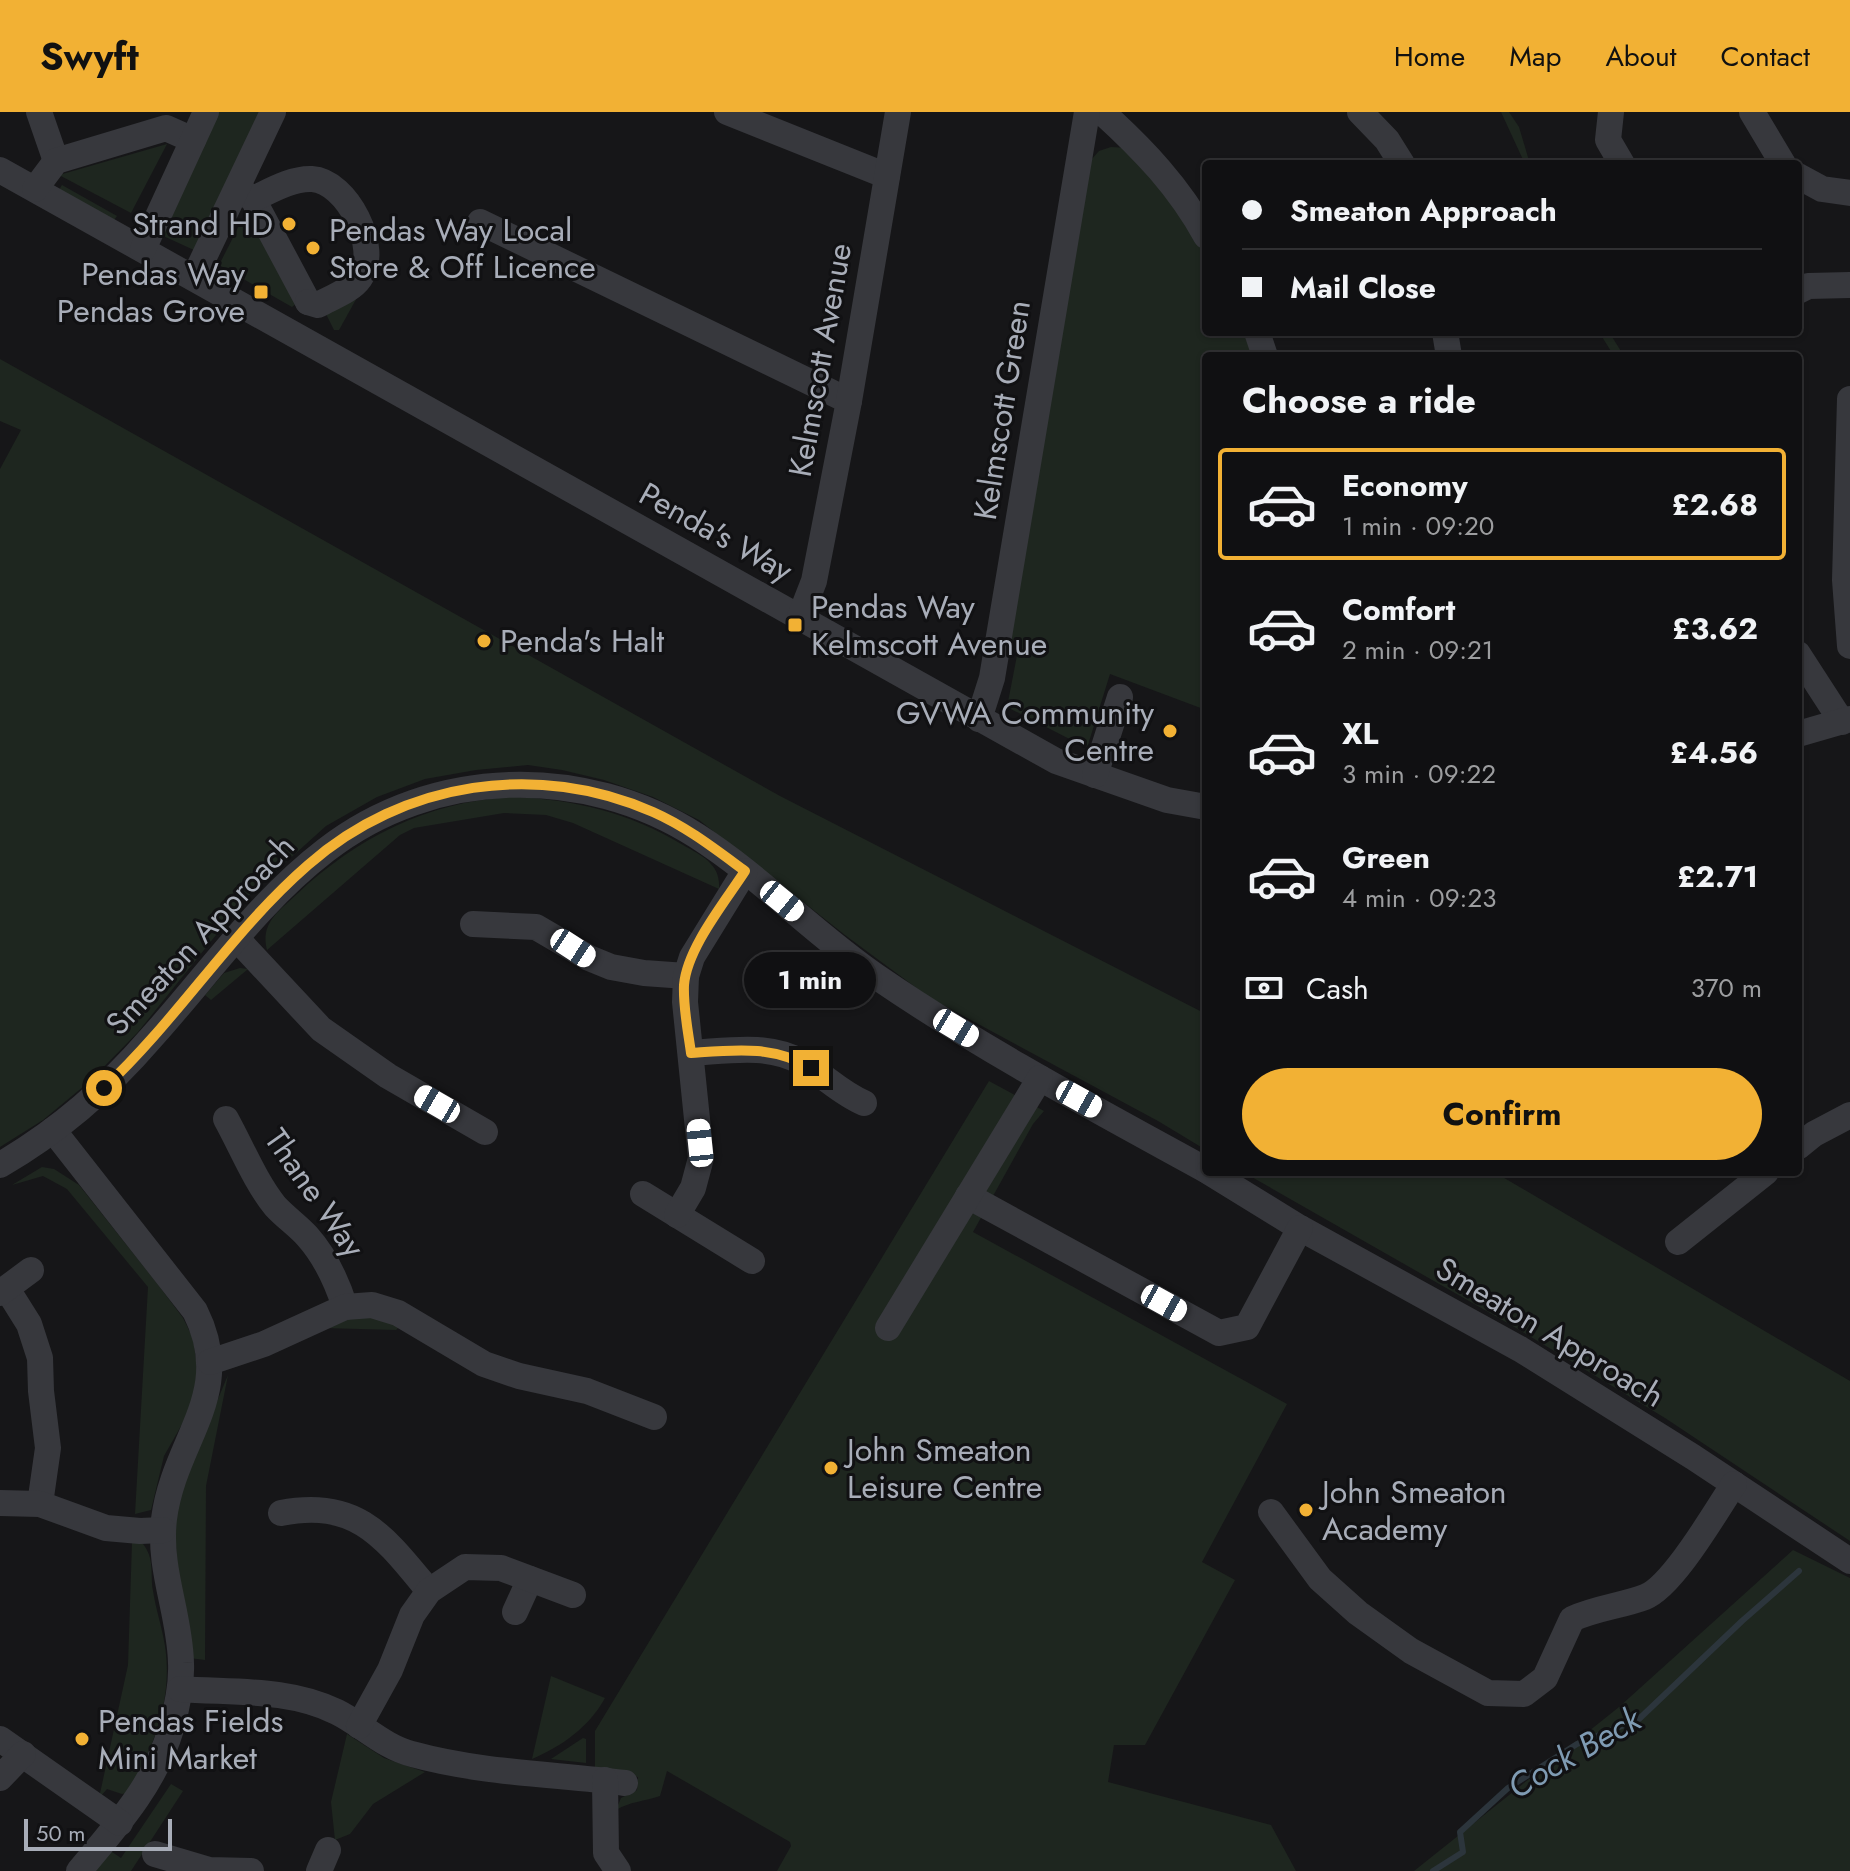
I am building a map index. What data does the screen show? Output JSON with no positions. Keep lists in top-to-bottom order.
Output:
{
  "streets": {
    "street": [
      "Kelmscott Avenue",
      "Kelmscott Green",
      "Penda's Way",
      "Smeaton Approach",
      "Thane Way"
    ]
  },
  "crossings": [
    ["Kelmscott Avenue", "Penda's Way"],
    ["Kelmscott Green", "Penda's Way"]
  ],
  "water": ["Cock Beck"],
  "places": {
    "other": [
      "Strand HD",
      "Pendas Way Local Store & Off Licence",
      "Penda's Halt",
      "GVWA Community Centre",
      "John Smeaton Leisure Centre",
      "John Smeaton Academy",
      "Pendas Fields Mini Market"
    ],
    "transit": ["Pendas Way Pendas Grove", "Pendas Way Kelmscott Avenue"]
  },
  "scale_bar": "50 m",
  "page": {
    "header": "Swyft",
    "nav": [
      "Home",
      "Map",
      "About",
      "Contact"
    ],
    "banner": ["Smeaton Approach", "Mail Close"],
    "heading": "Choose a ride",
    "list": [
      {
        "name": "Economy",
        "note": "1 min · 09:20",
        "value": "£2.68"
      },
      {
        "name": "Comfort",
        "note": "2 min · 09:21",
        "value": "£3.62"
      },
      {
        "name": "XL",
        "note": "3 min · 09:22",
        "value": "£4.56"
      },
      {
        "name": "Green",
        "note": "4 min · 09:23",
        "value": "£2.71"
      }
    ],
    "pay": ["Cash", "370 m"],
    "bubble": "1 min",
    "buttons": "Confirm",
    "scale": "50 m"
  }
}
